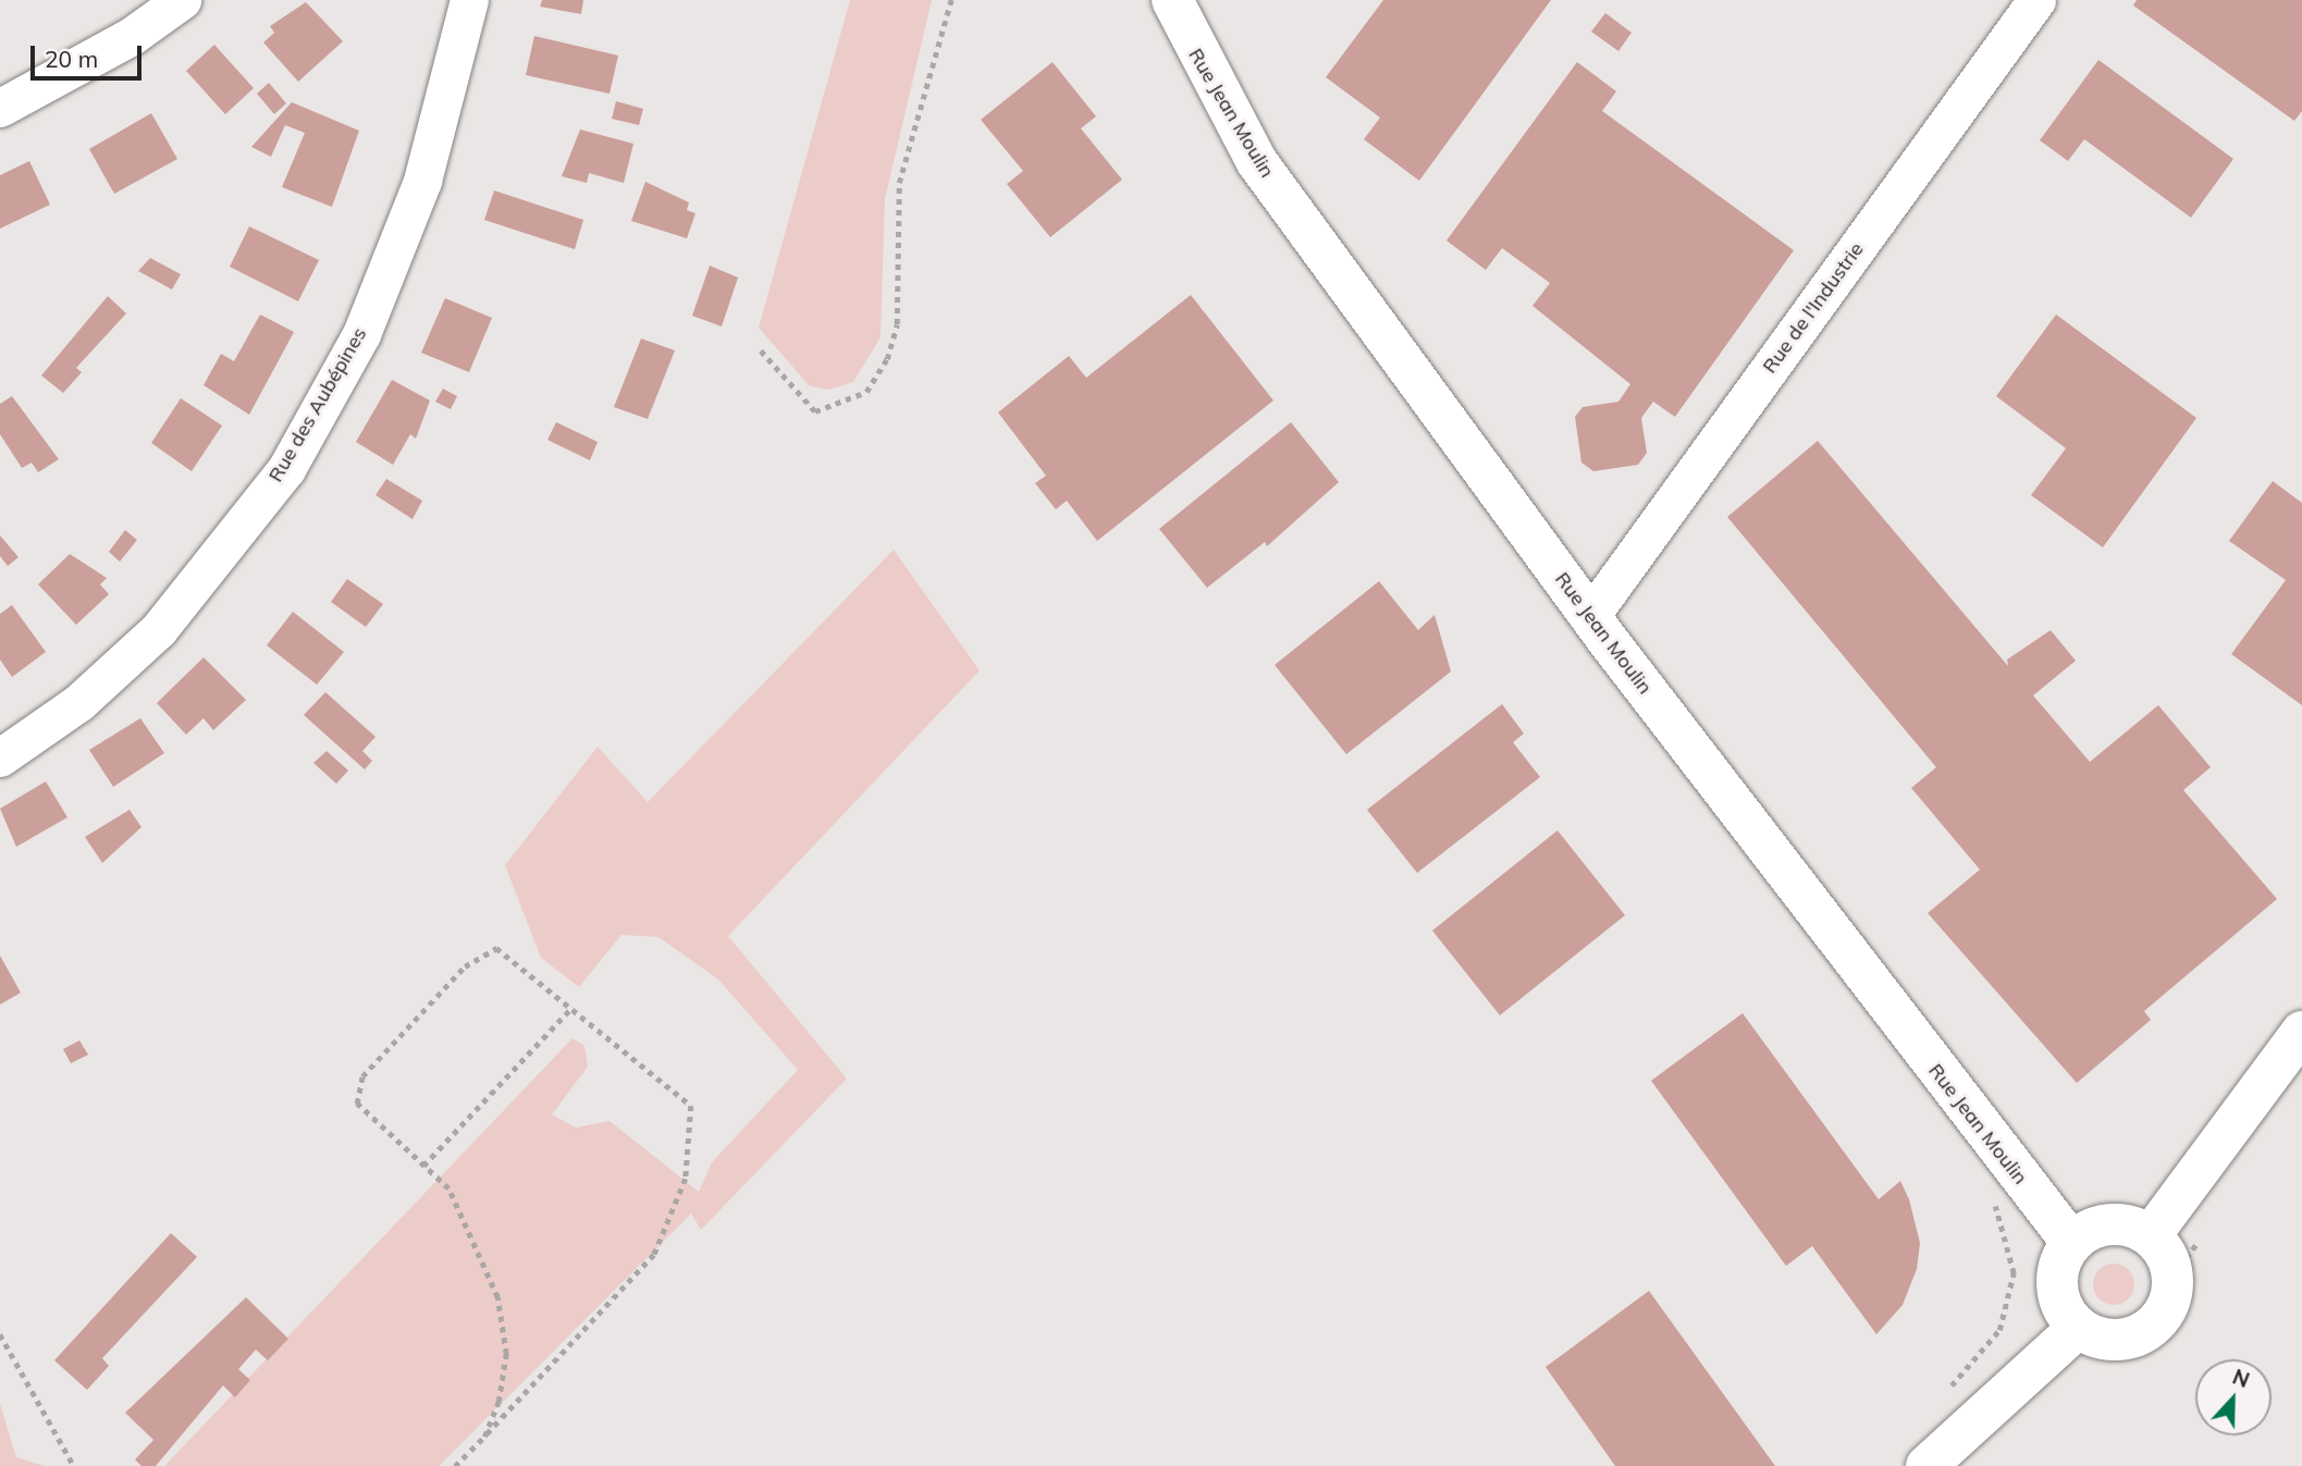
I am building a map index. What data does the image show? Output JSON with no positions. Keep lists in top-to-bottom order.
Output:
{
  "streets": {
    "street": ["Rue Jean Moulin", "Rue de l'Industrie", "Rue des Aubépines"]
  },
  "crossings": [
    ["Rue Jean Moulin", "Rue de l'Industrie"]
  ],
  "scale_bar": "20 m",
  "north": "top"
}
